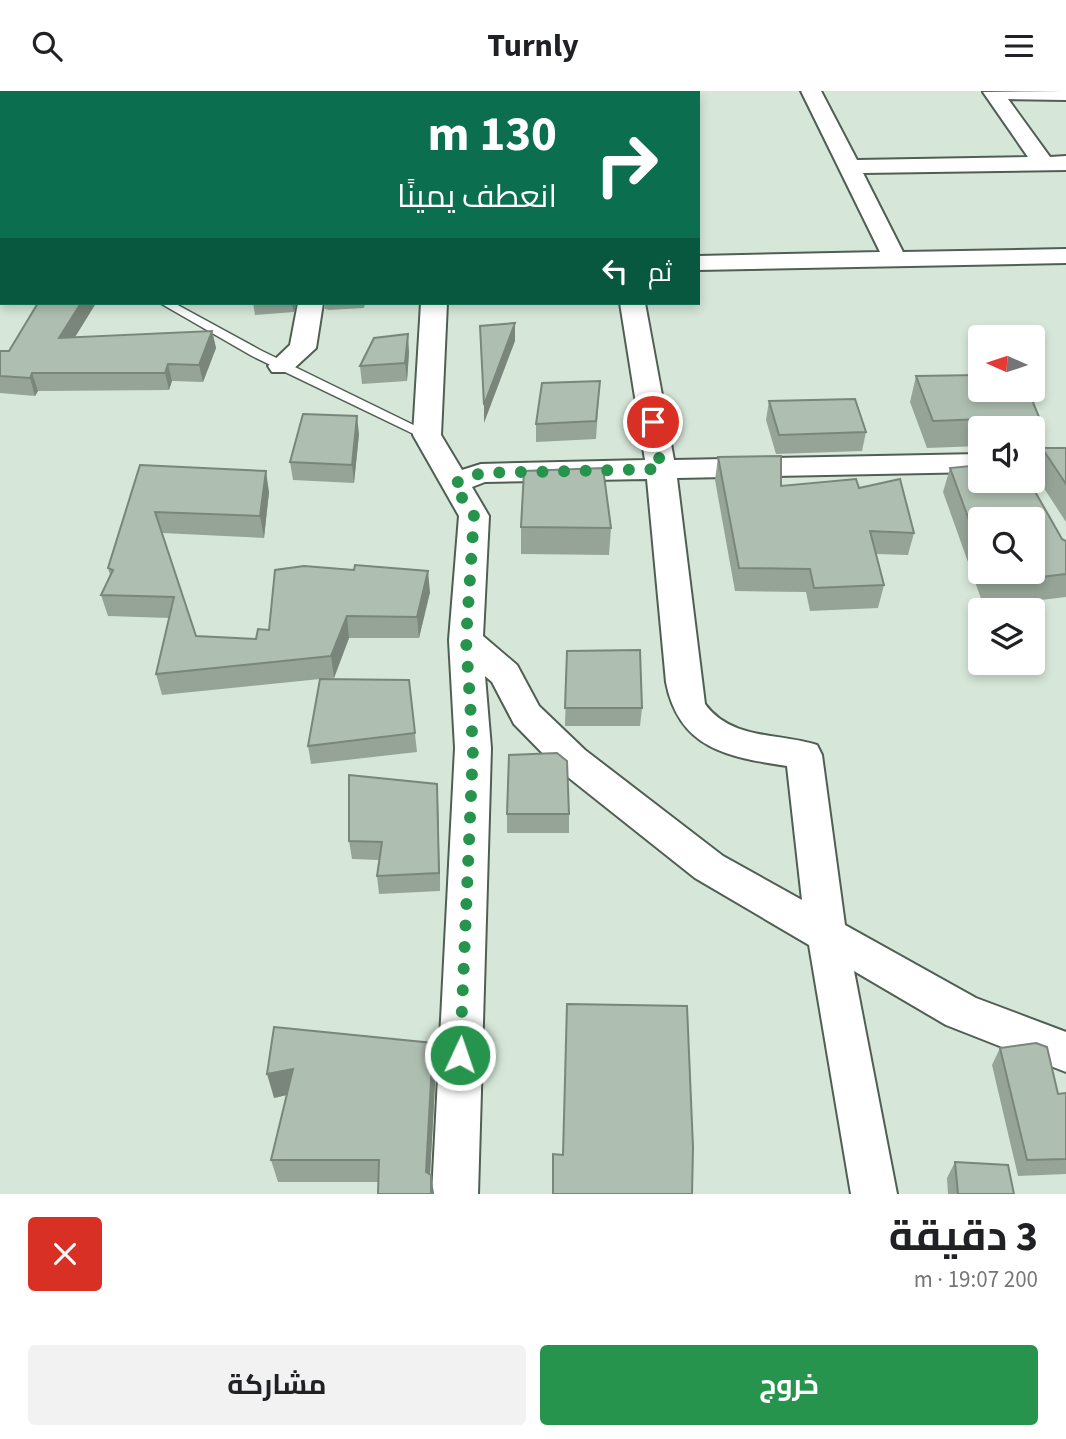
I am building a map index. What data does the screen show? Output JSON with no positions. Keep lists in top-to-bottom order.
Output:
{
  "north": "left",
  "page": {
    "header": "Turnly",
    "turn": ["130 m", "انعطف يمينًا"],
    "then": "ثم",
    "heading": ["3 دقيقة", "200 m · 19:07"],
    "buttons": ["خروج", "مشاركة"]
  }
}
